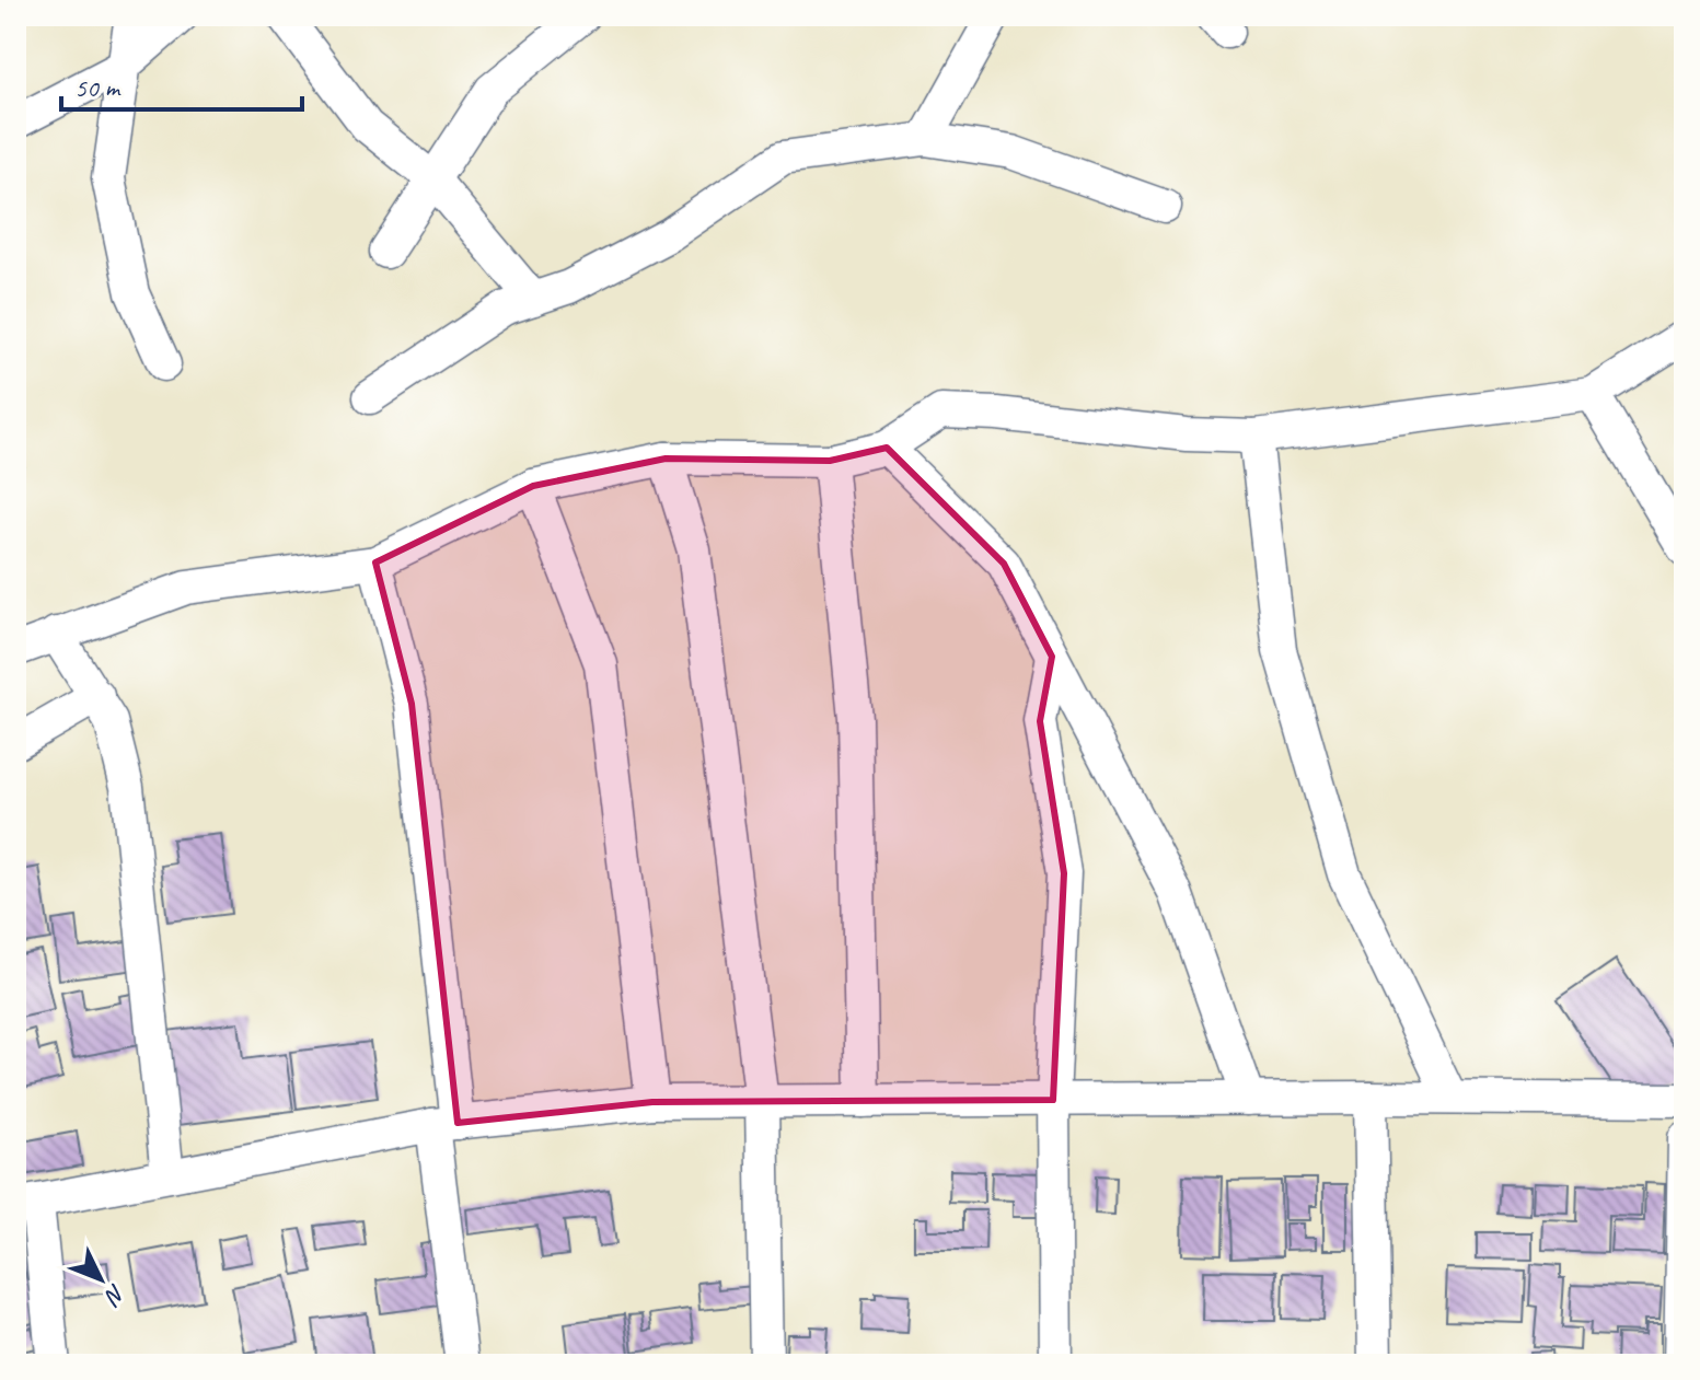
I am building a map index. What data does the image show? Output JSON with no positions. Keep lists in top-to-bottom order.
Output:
{
  "scale_bar": "50 m",
  "north": "bottom right"
}
